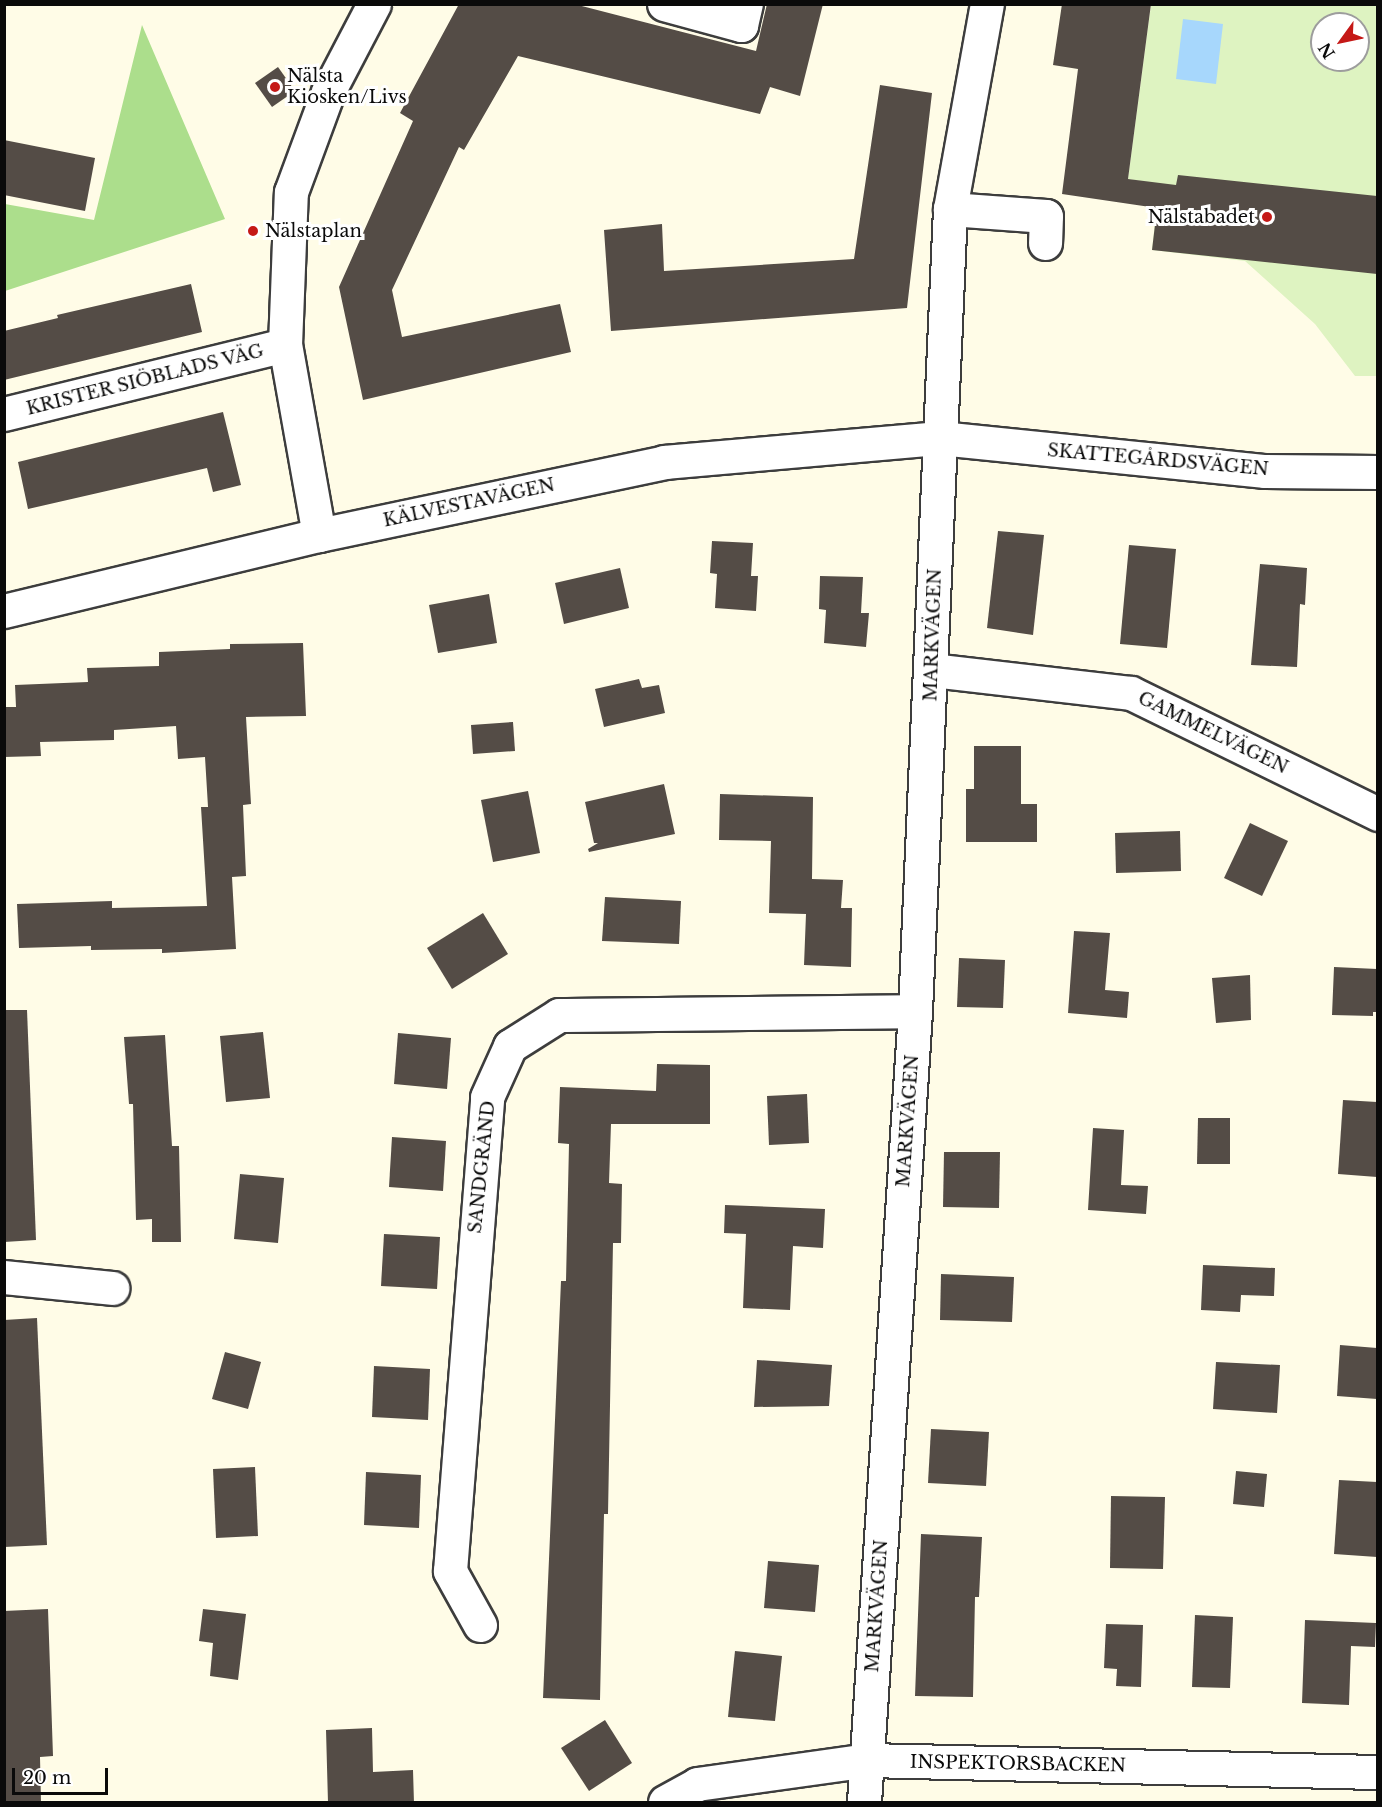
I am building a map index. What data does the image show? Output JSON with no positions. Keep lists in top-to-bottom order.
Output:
{
  "streets": {
    "street": [
      "KRISTER SIÖBLADS VÄG",
      "SKATTEGÅRDSVÄGEN",
      "KÄLVESTAVÄGEN",
      "MARKVÄGEN",
      "GAMMELVÄGEN",
      "SANDGRÄND",
      "INSPEKTORSBACKEN"
    ]
  },
  "crossings": [
    ["SKATTEGÅRDSVÄGEN", "KÄLVESTAVÄGEN"],
    ["SKATTEGÅRDSVÄGEN", "MARKVÄGEN"],
    ["KÄLVESTAVÄGEN", "MARKVÄGEN"],
    ["MARKVÄGEN", "GAMMELVÄGEN"],
    ["MARKVÄGEN", "SANDGRÄND"],
    ["MARKVÄGEN", "INSPEKTORSBACKEN"]
  ],
  "places": ["Nälsta Kiosken/Livs", "Nälstabadet", "Nälstaplan"],
  "scale_bar": "20 m",
  "north": "bottom left"
}
